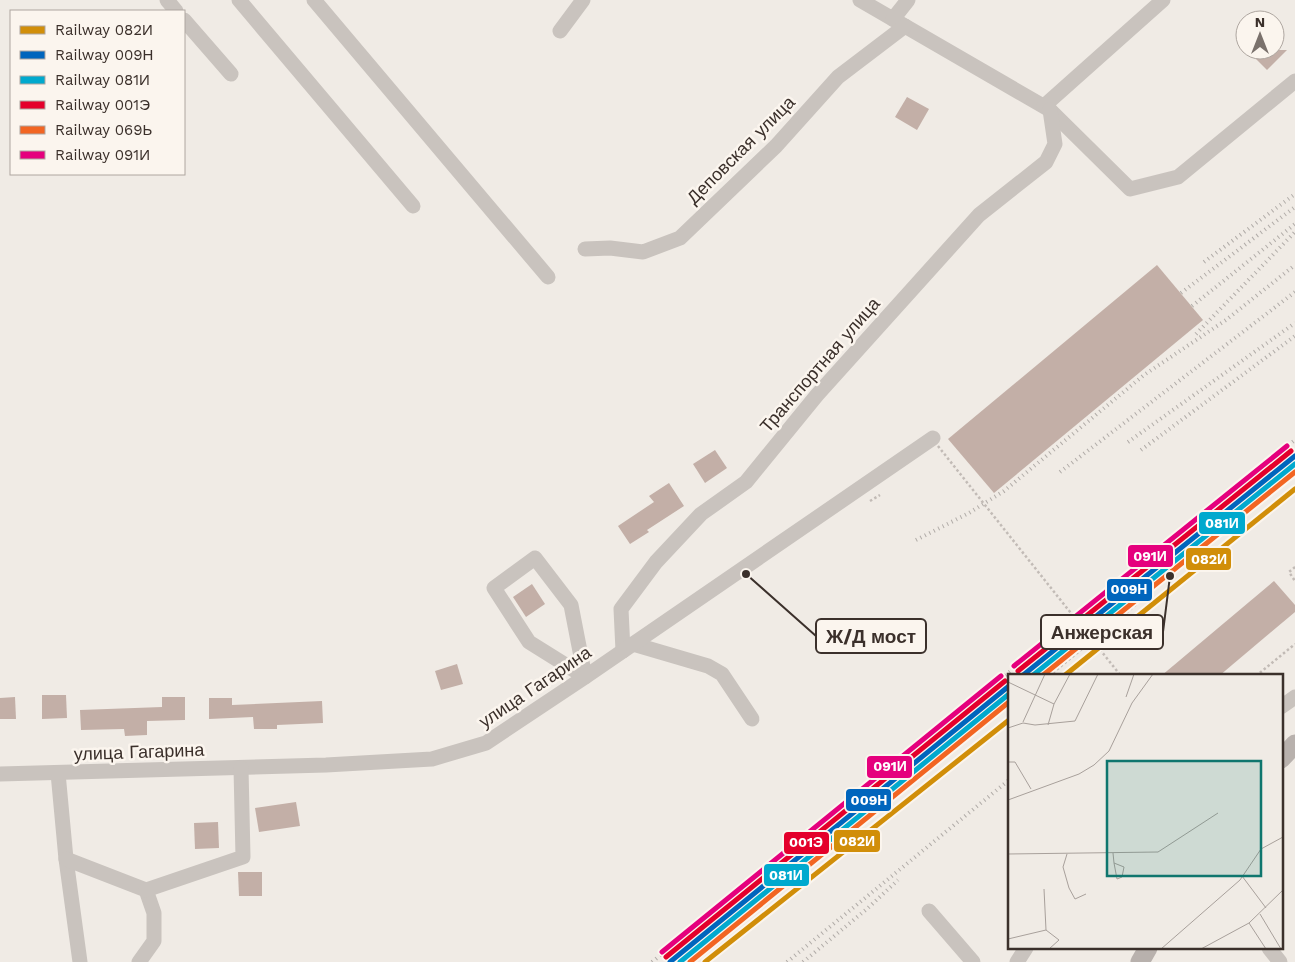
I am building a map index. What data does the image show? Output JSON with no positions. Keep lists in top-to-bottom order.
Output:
{
  "streets": {
    "street": ["Деповская улица", "Транспортная улица", "улица Гагарина"]
  },
  "crossings": [
    ["Транспортная улица", "улица Гагарина"]
  ],
  "places": ["Ж/Д мост", "Анжерская"],
  "lines": [
    "rail line 091И",
    "rail line 001Э",
    "rail line 009Н",
    "rail line 081И",
    "rail line 069Ь",
    "rail line 082И"
  ],
  "legend": [
    "Railway 082И",
    "Railway 009Н",
    "Railway 081И",
    "Railway 001Э",
    "Railway 069Ь",
    "Railway 091И"
  ],
  "north": "top"
}
